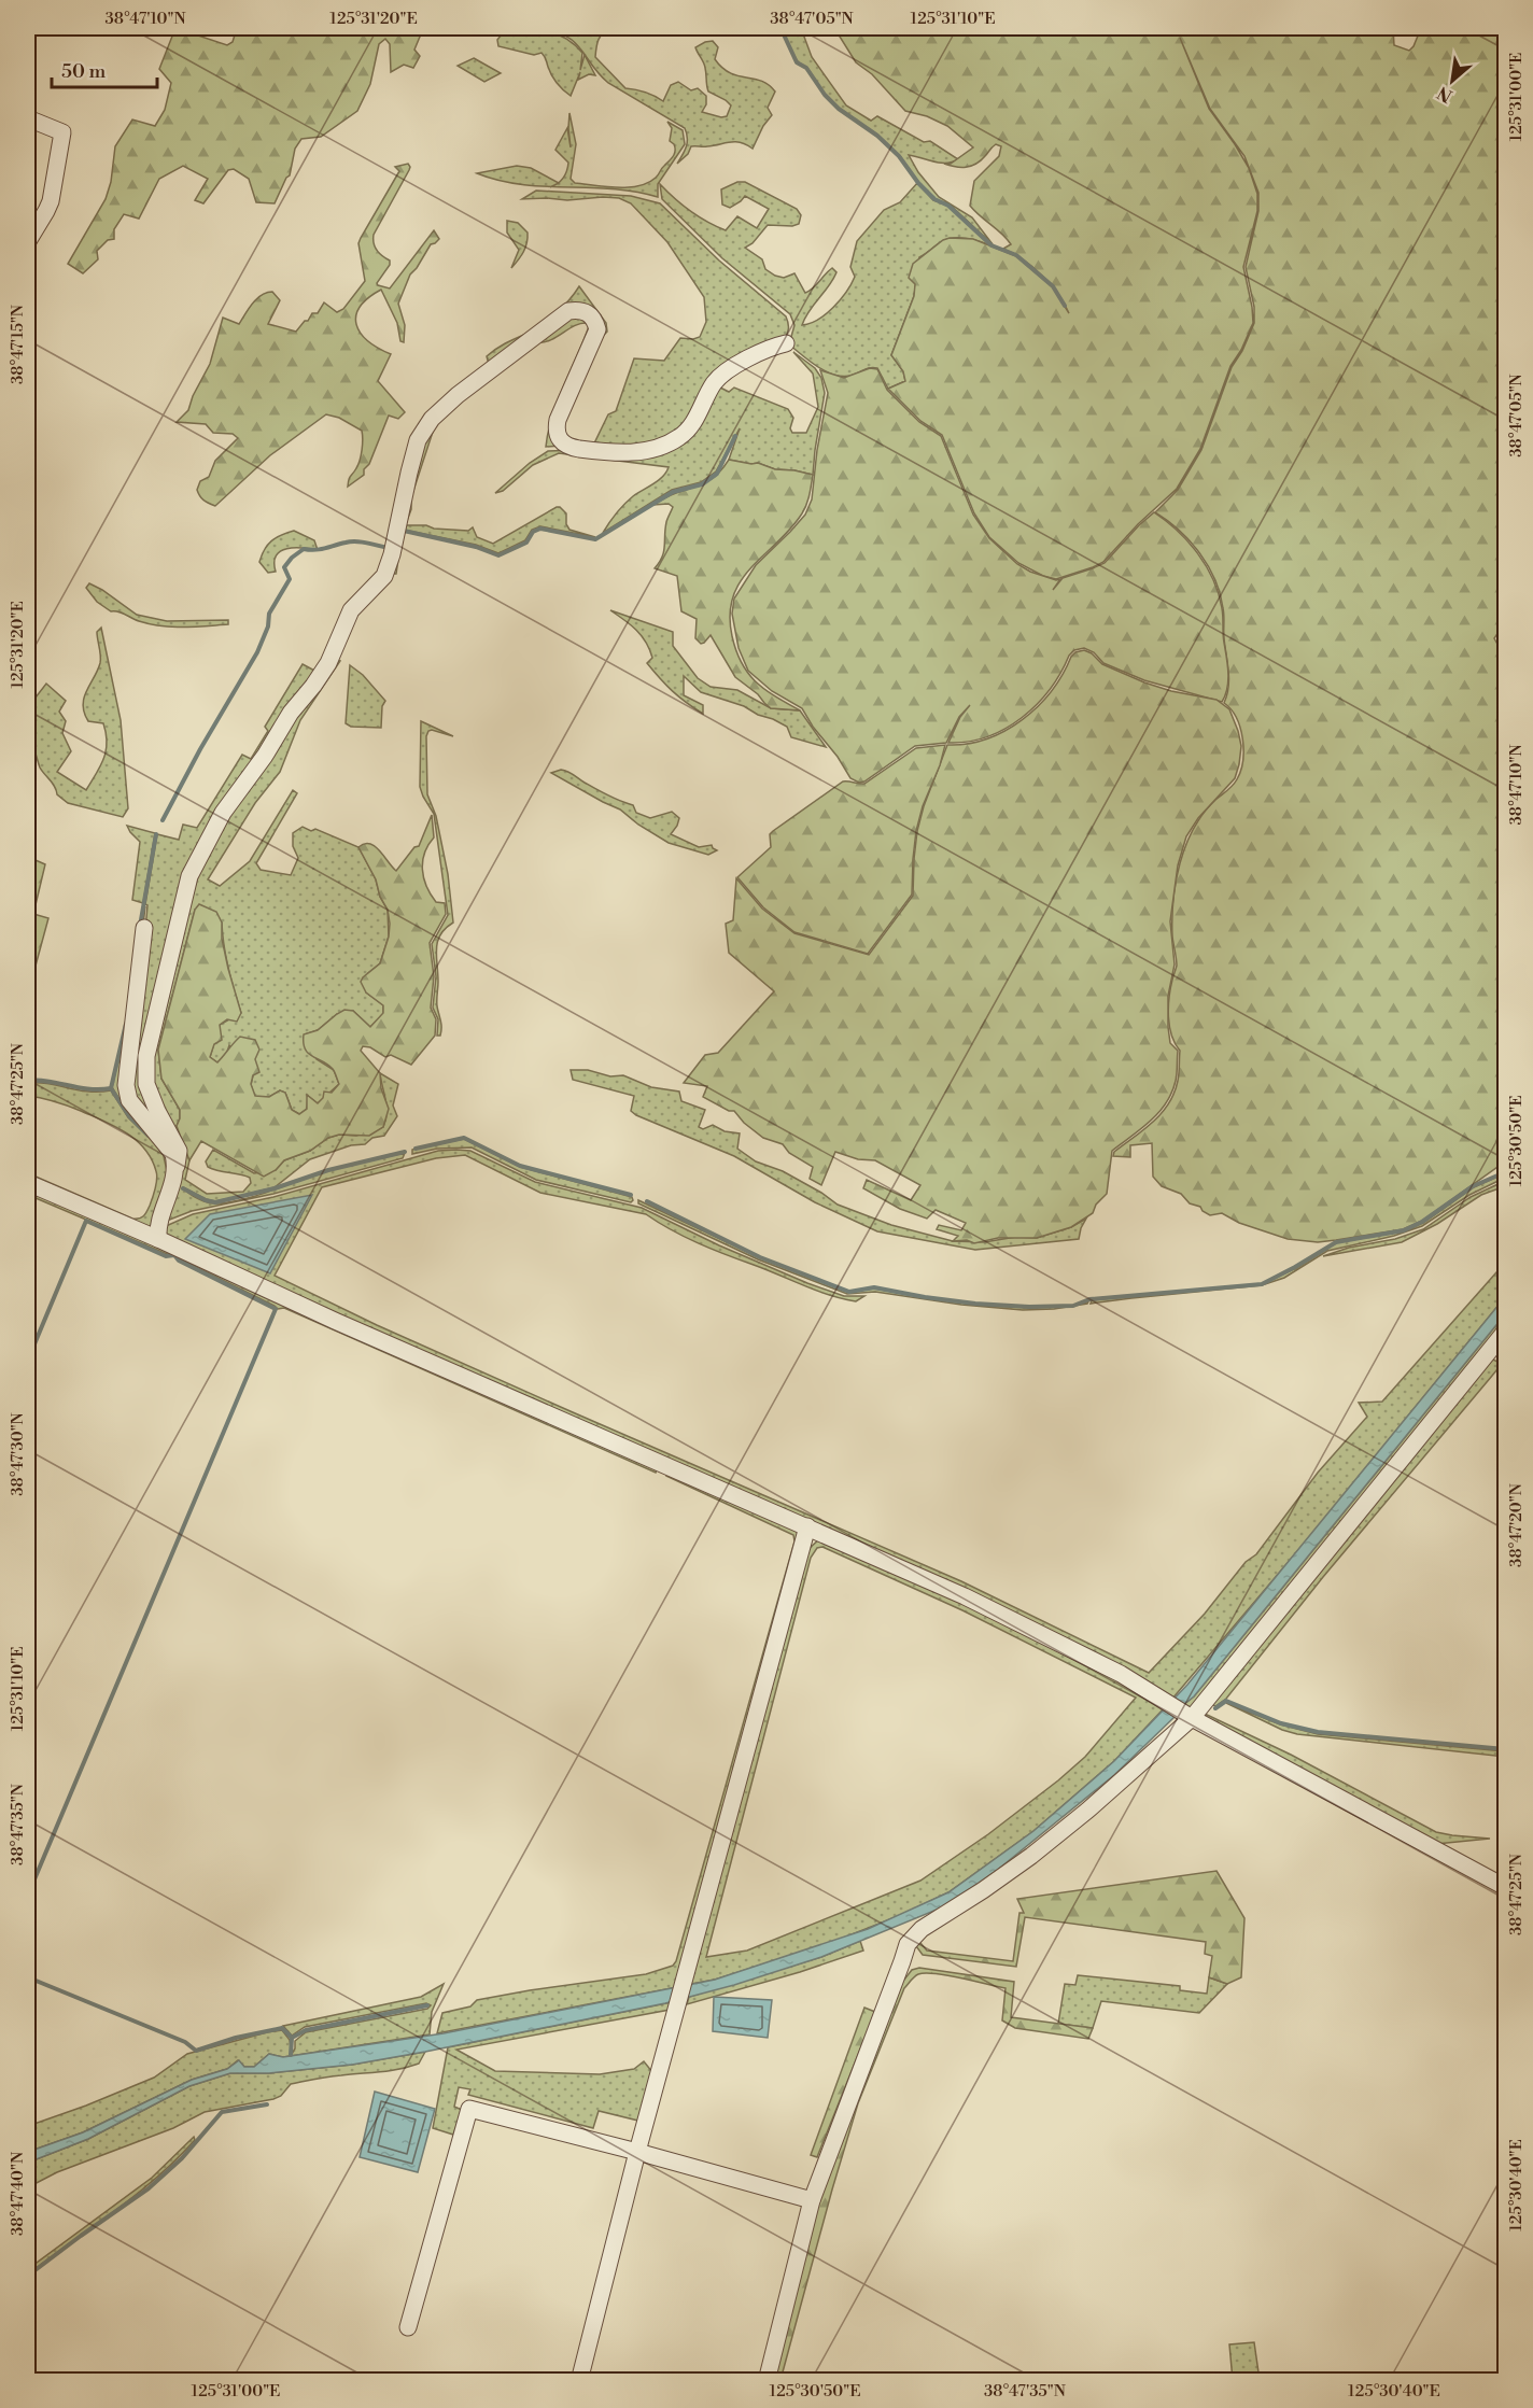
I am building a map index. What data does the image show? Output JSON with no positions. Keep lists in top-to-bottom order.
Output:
{
  "scale_bar": "50 m",
  "north": "bottom left",
  "coordinates": [
    "38°47'10\"N",
    "125°31'20\"E",
    "38°47'05\"N",
    "125°31'10\"E",
    "125°31'00\"E",
    "38°47'15\"N",
    "38°47'25\"N",
    "125°30'50\"E",
    "38°47'30\"N",
    "38°47'20\"N",
    "38°47'35\"N",
    "125°30'40\"E",
    "38°47'40\"N"
  ]
}
